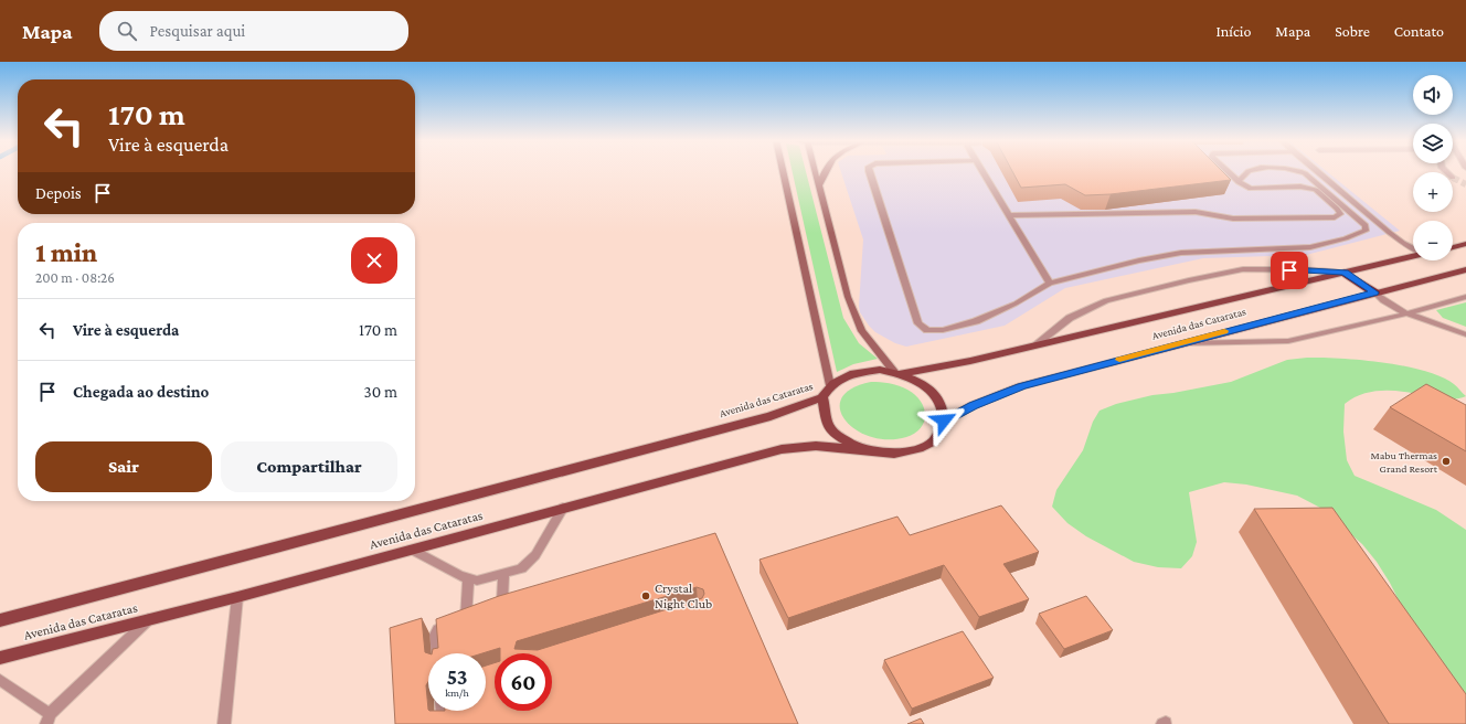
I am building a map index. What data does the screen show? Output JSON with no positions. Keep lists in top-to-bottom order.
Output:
{
  "streets": {
    "main road": ["Avenida das Cataratas"]
  },
  "places": ["Mabu Thermas Grand Resort", "Crystal Night Club"],
  "page": {
    "header": "Mapa",
    "search": "Pesquisar aqui",
    "nav": [
      "Início",
      "Mapa",
      "Sobre",
      "Contato"
    ],
    "map_buttons": ["+", "−"],
    "turn": ["170 m", "Vire à esquerda"],
    "then": "Depois",
    "heading": ["1 min", "200 m · 08:26"],
    "list": [
      {
        "name": "Vire à esquerda",
        "value": "170 m"
      },
      {
        "name": "Chegada ao destino",
        "value": "30 m"
      }
    ],
    "buttons": ["Sair", "Compartilhar"],
    "speed": "53 km/h",
    "limit": "60"
  }
}
